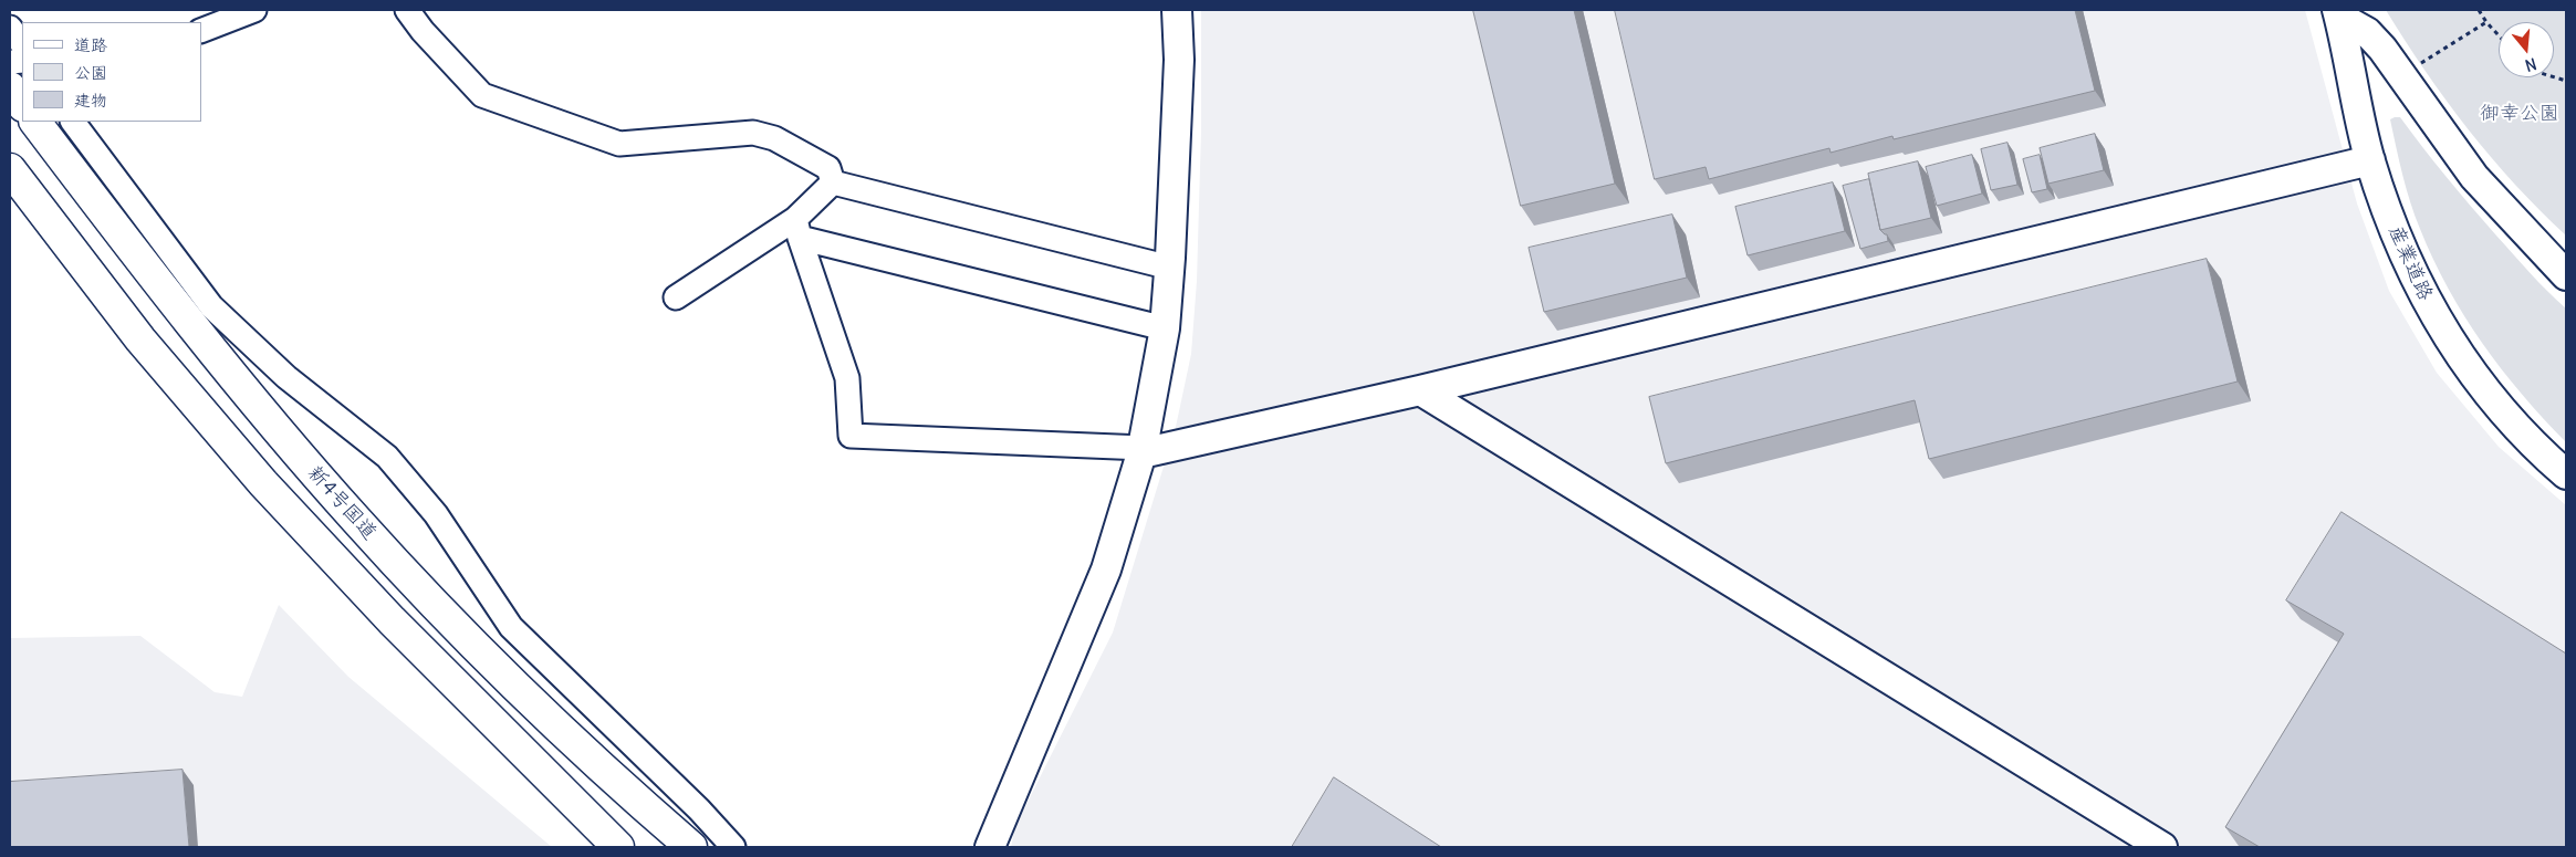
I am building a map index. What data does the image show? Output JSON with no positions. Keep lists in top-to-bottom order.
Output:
{
  "streets": {
    "highway": ["新4号国道"],
    "street": ["産業道路"]
  },
  "parks": ["御幸公園"],
  "legend": ["道路", "公園", "建物"],
  "north": "bottom"
}
